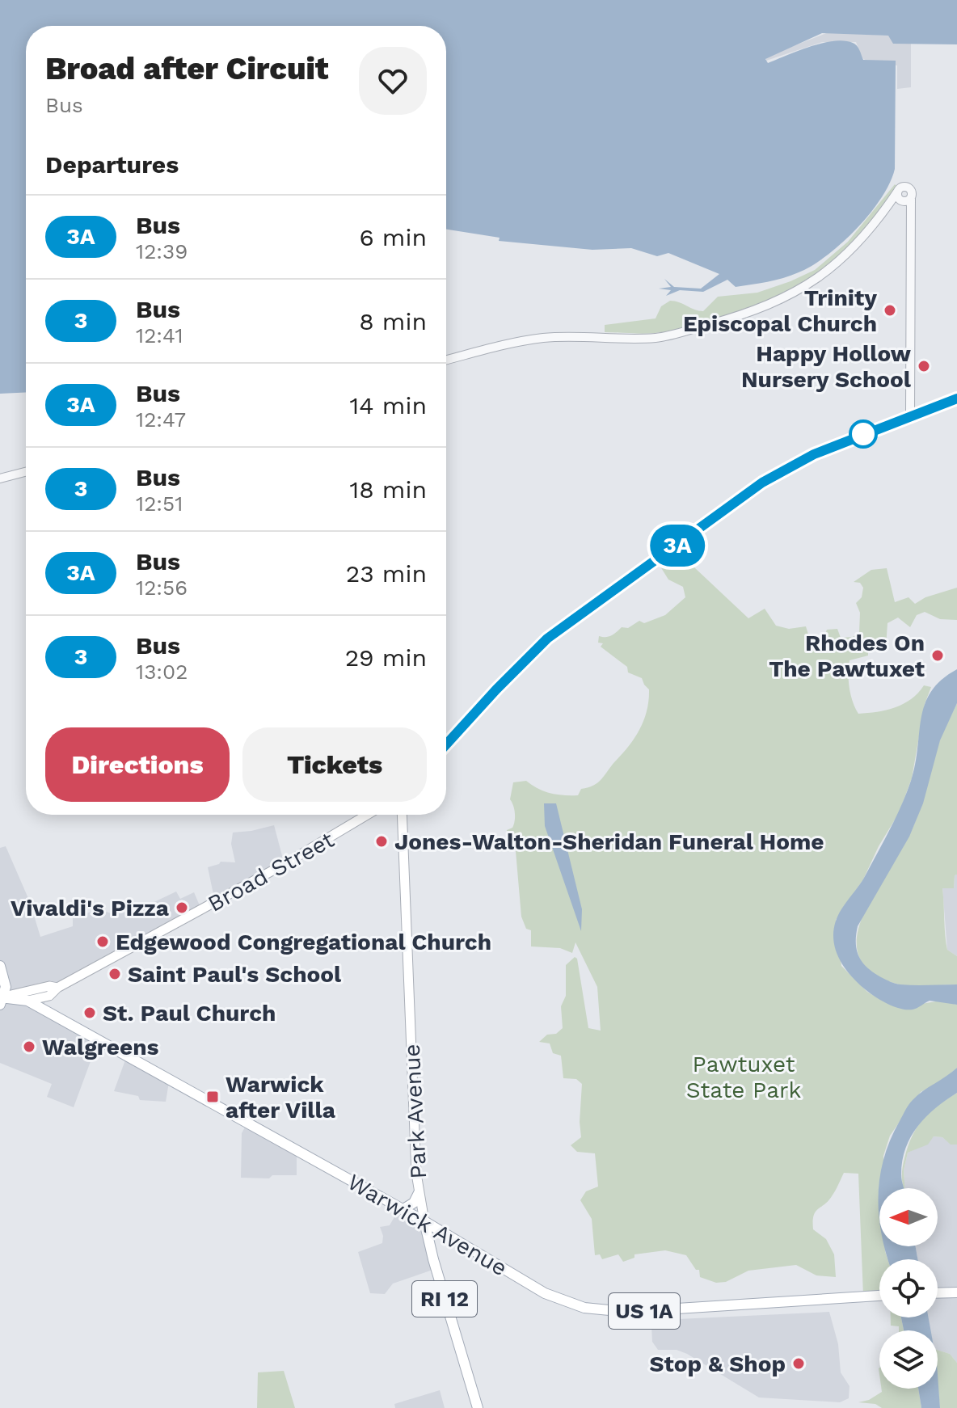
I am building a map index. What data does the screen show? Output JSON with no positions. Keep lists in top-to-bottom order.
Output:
{
  "streets": {
    "main road": [
      "Broad Street",
      "Park Avenue",
      "Warwick Avenue",
      "RI 12",
      "US 1A"
    ]
  },
  "crossings": [
    ["Broad Street", "Warwick Avenue"],
    ["Park Avenue", "Warwick Avenue"]
  ],
  "parks": ["Pawtuxet State Park"],
  "places": {
    "other": [
      "Trinity Episcopal Church",
      "Happy Hollow Nursery School",
      "Rhodes On The Pawtuxet",
      "Jones-Walton-Sheridan Funeral Home",
      "Vivaldi's Pizza",
      "Edgewood Congregational Church",
      "Saint Paul's School",
      "St. Paul Church",
      "Walgreens",
      "Stop & Shop"
    ],
    "transit": ["Warwick after Villa"]
  },
  "lines": ["bus line 3A"],
  "north": "left",
  "page": {
    "on_map": "3A",
    "heading": [
      ["Broad after Circuit", "Bus"],
      "Departures"
    ],
    "list": [
      {
        "mark": "3A",
        "name": "Bus",
        "note": "12:39",
        "value": "6 min"
      },
      {
        "mark": "3",
        "name": "Bus",
        "note": "12:41",
        "value": "8 min"
      },
      {
        "mark": "3A",
        "name": "Bus",
        "note": "12:47",
        "value": "14 min"
      },
      {
        "mark": "3",
        "name": "Bus",
        "note": "12:51",
        "value": "18 min"
      },
      {
        "mark": "3A",
        "name": "Bus",
        "note": "12:56",
        "value": "23 min"
      },
      {
        "mark": "3",
        "name": "Bus",
        "note": "13:02",
        "value": "29 min"
      }
    ],
    "buttons": ["Directions", "Tickets"]
  }
}
